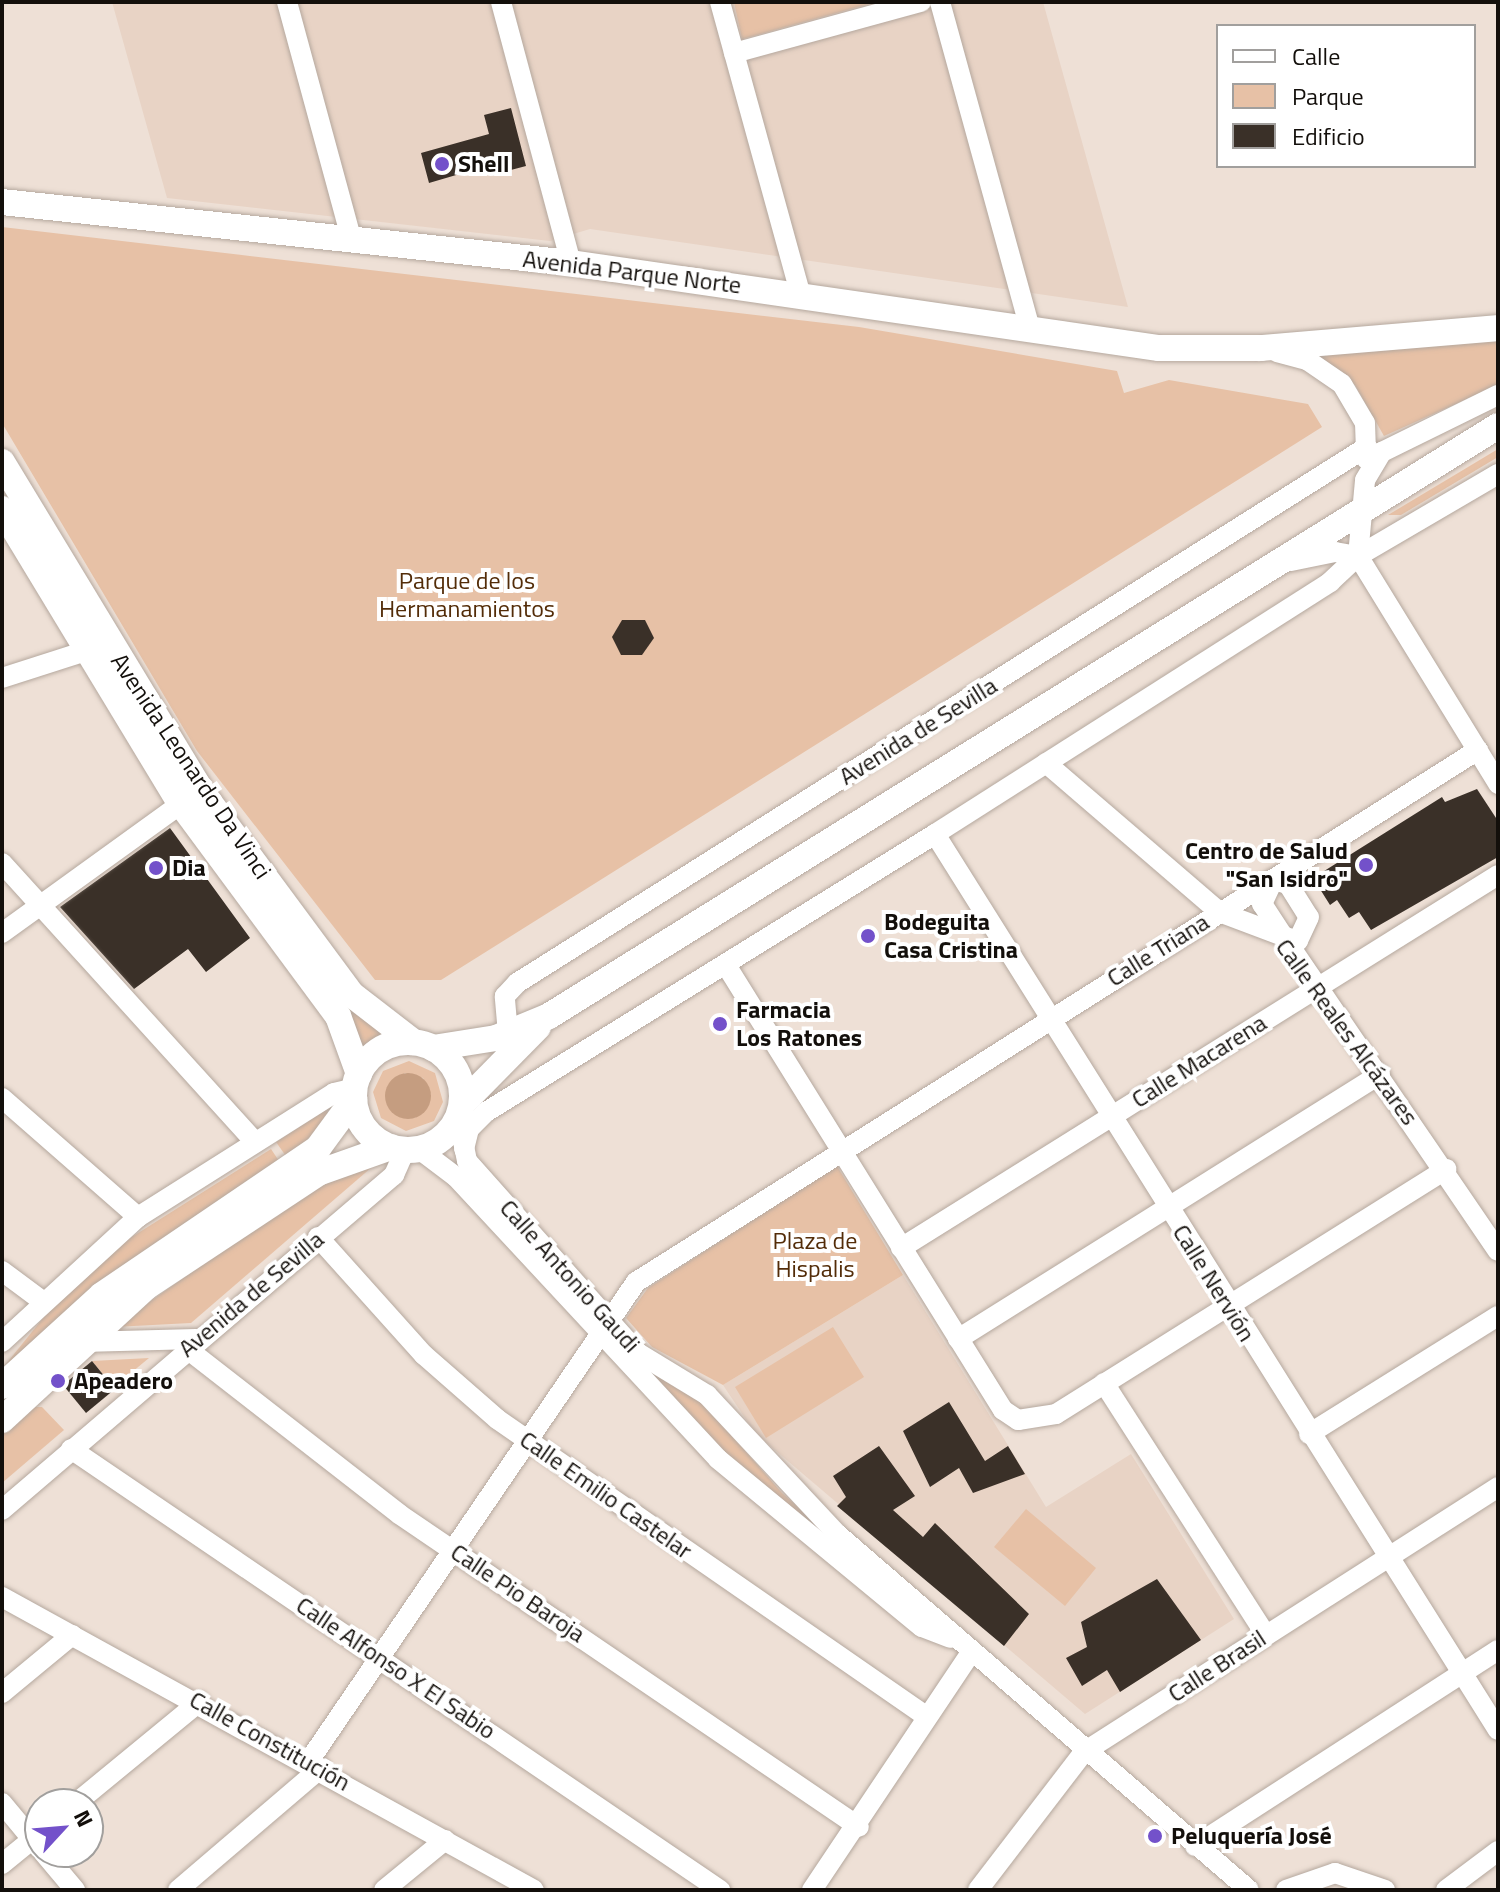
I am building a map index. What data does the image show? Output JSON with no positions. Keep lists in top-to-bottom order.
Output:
{
  "streets": {
    "street": [
      "Avenida Parque Norte",
      "Avenida de Sevilla",
      "Avenida Leonardo Da Vinci",
      "Calle Triana",
      "Calle Reales Alcázares",
      "Calle Macarena",
      "Calle Antonio Gaudi",
      "Calle Nervión",
      "Calle Emilio Castelar",
      "Calle Pio Baroja",
      "Calle Brasil",
      "Calle Alfonso X El Sabio",
      "Calle Constitución"
    ]
  },
  "crossings": [
    ["Avenida de Sevilla", "Avenida Leonardo Da Vinci"],
    ["Avenida de Sevilla", "Calle Antonio Gaudi"],
    ["Avenida de Sevilla", "Calle Emilio Castelar"],
    ["Avenida de Sevilla", "Calle Pio Baroja"],
    ["Avenida de Sevilla", "Calle Alfonso X El Sabio"],
    ["Avenida Leonardo Da Vinci", "Calle Antonio Gaudi"],
    ["Calle Triana", "Calle Reales Alcázares"],
    ["Calle Triana", "Calle Antonio Gaudi"],
    ["Calle Triana", "Calle Nervión"],
    ["Calle Triana", "Calle Emilio Castelar"],
    ["Calle Triana", "Calle Pio Baroja"],
    ["Calle Triana", "Calle Alfonso X El Sabio"],
    ["Calle Triana", "Calle Constitución"],
    ["Calle Reales Alcázares", "Calle Macarena"],
    ["Calle Macarena", "Calle Nervión"],
    ["Calle Antonio Gaudi", "Calle Brasil"],
    ["Calle Nervión", "Calle Brasil"]
  ],
  "parks": ["Parque de los Hermanamientos", "Plaza de Hispalis"],
  "places": [
    "Shell",
    "Centro de Salud \"San Isidro\"",
    "Dia",
    "Bodeguita Casa Cristina",
    "Farmacia Los Ratones",
    "Apeadero",
    "Peluquería José"
  ],
  "legend": ["Calle", "Parque", "Edificio"],
  "north": "top right"
}
